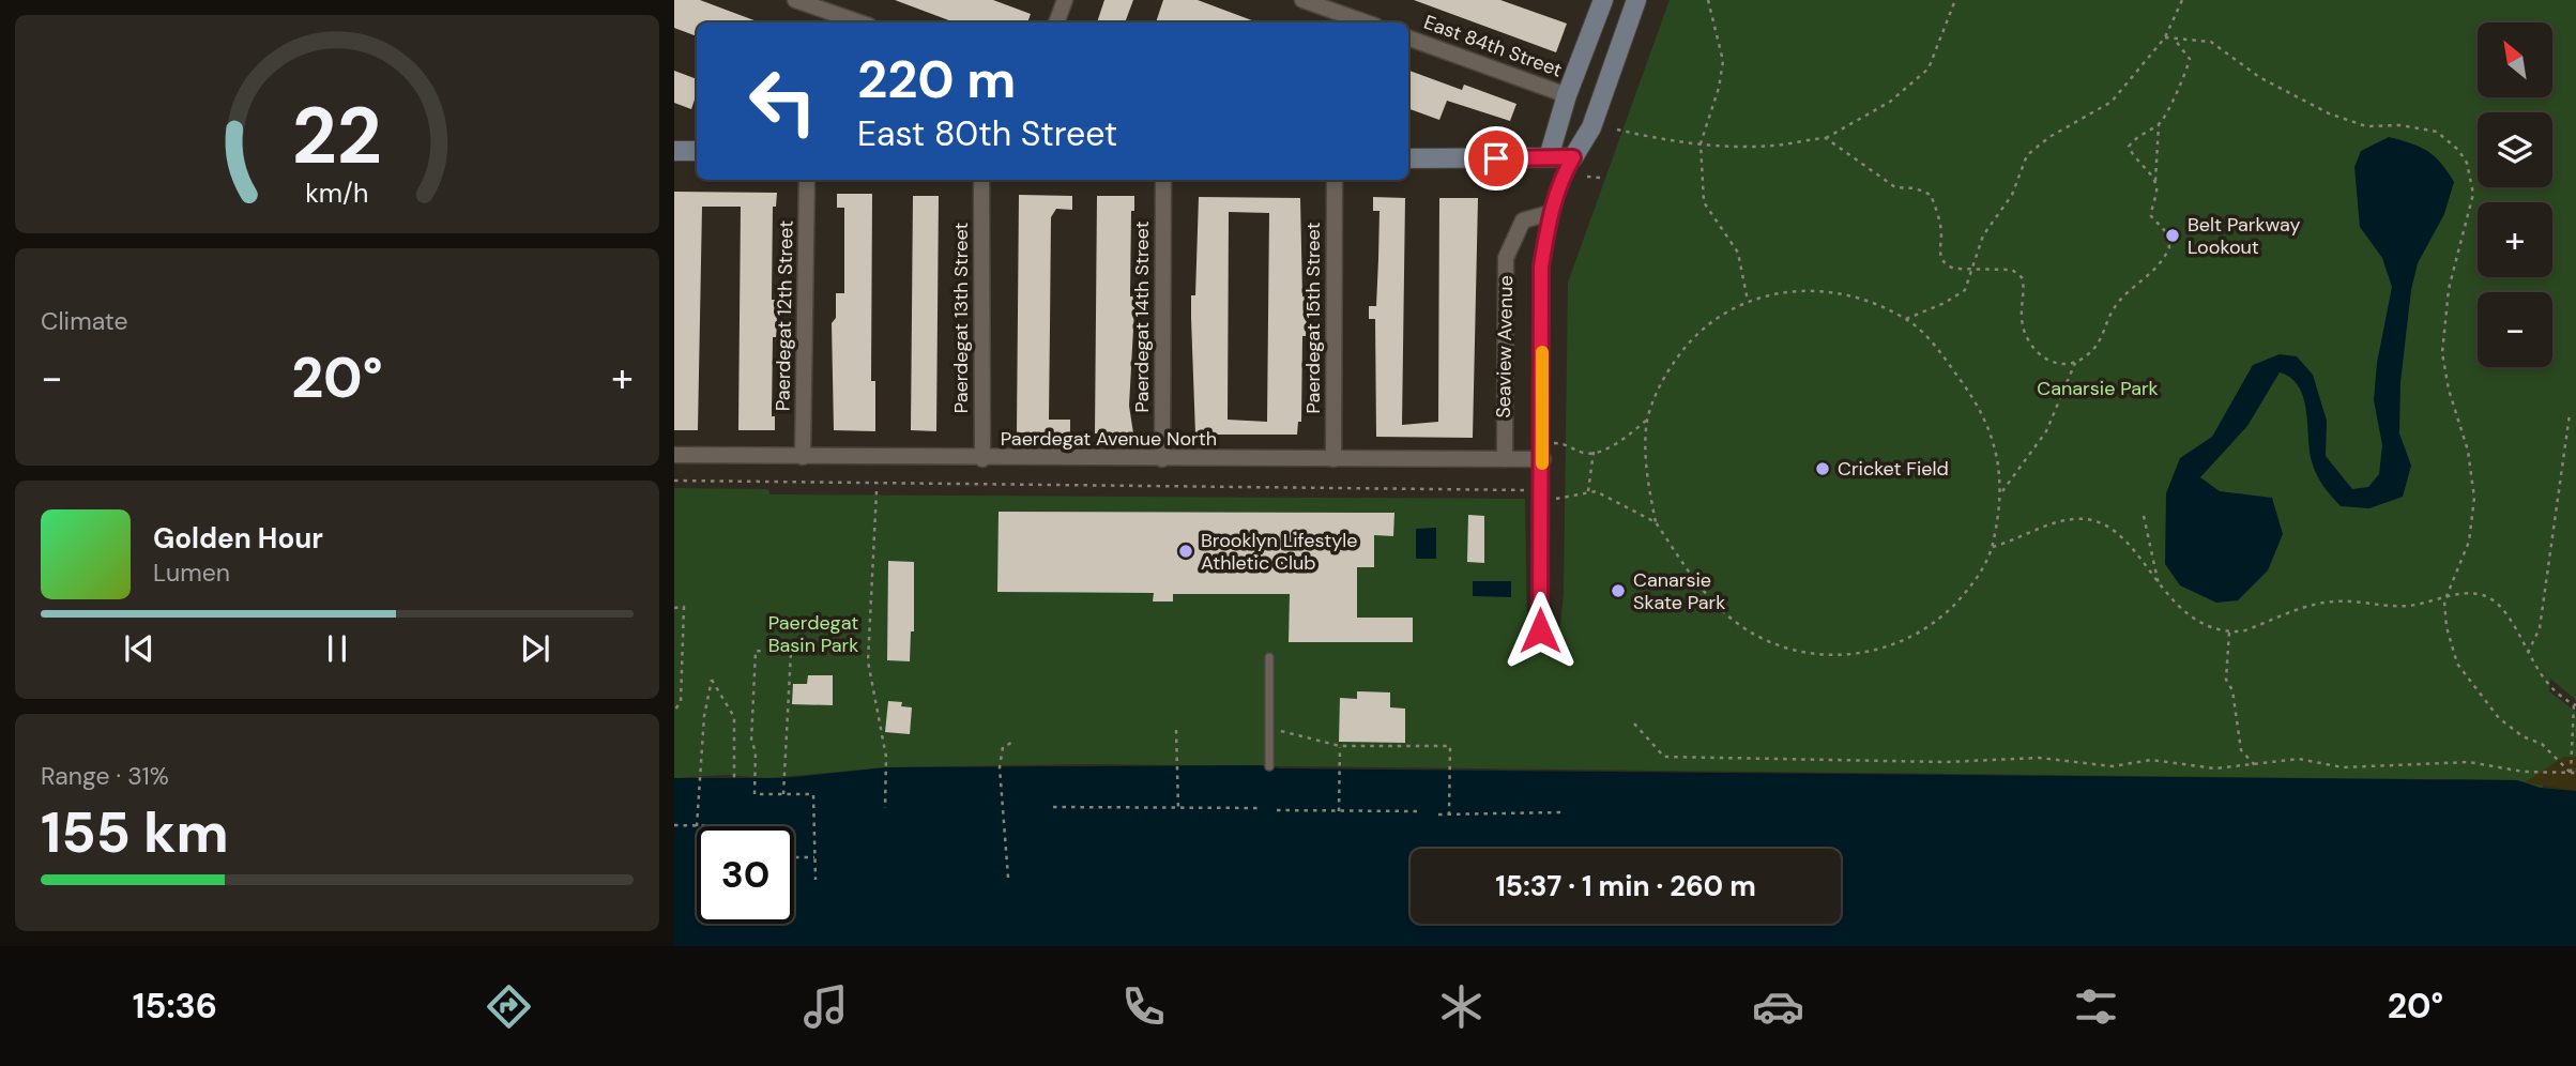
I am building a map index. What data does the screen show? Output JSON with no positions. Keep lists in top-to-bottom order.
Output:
{
  "streets": {
    "street": [
      "East 84th Street",
      "Paerdegat 12th Street",
      "Paerdegat 14th Street",
      "Paerdegat 13th Street",
      "Paerdegat 15th Street",
      "Seaview Avenue",
      "Paerdegat Avenue North"
    ]
  },
  "crossings": [
    ["Paerdegat 12th Street", "Paerdegat Avenue North"],
    ["Paerdegat 14th Street", "Paerdegat Avenue North"],
    ["Paerdegat 13th Street", "Paerdegat Avenue North"],
    ["Paerdegat 15th Street", "Paerdegat Avenue North"],
    ["Seaview Avenue", "Paerdegat Avenue North"]
  ],
  "parks": ["Canarsie Park", "Paerdegat Basin Park"],
  "places": [
    "Belt Parkway Lookout",
    "Cricket Field",
    "Brooklyn Lifestyle Athletic Club",
    "Canarsie Skate Park"
  ],
  "north": "top left",
  "page": {
    "map_buttons": ["+", "−"],
    "turn": ["220 m", "East 80th Street"],
    "tile": [
      "Climate",
      ["Range · 31%", "155 km"]
    ],
    "heat": ["−", "20°", "+"],
    "song": ["Golden Hour", "Lumen"],
    "limit": "30",
    "trip": "15:37 · 1 min · 260 m",
    "tabs": ["15:36", "20°"],
    "gauge": ["22", "km/h"]
  }
}
